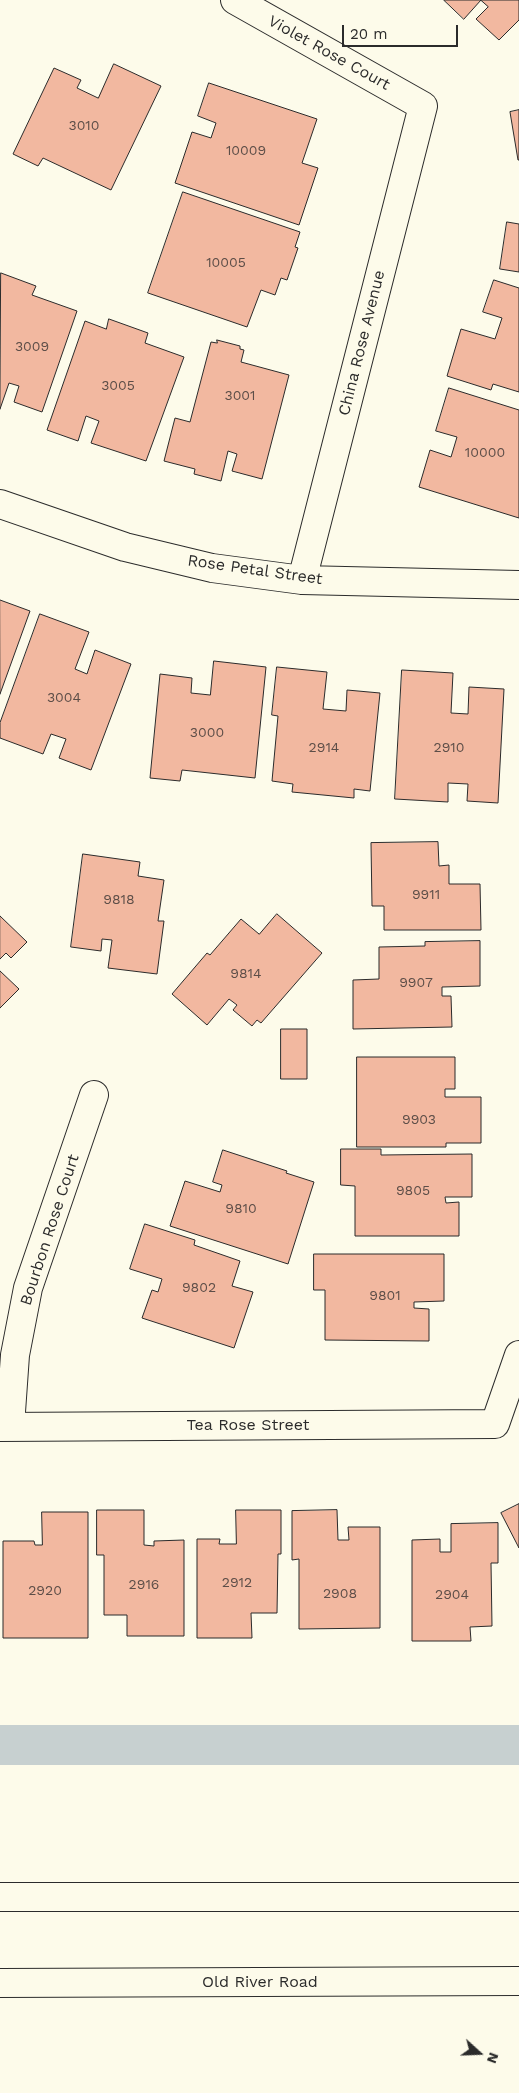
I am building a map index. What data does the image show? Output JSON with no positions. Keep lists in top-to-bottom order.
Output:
{
  "streets": {
    "street": [
      "Violet Rose Court",
      "China Rose Avenue",
      "Rose Petal Street",
      "Bourbon Rose Court",
      "Tea Rose Street",
      "Old River Road"
    ]
  },
  "crossings": [
    ["Violet Rose Court", "China Rose Avenue"],
    ["China Rose Avenue", "Rose Petal Street"],
    ["Bourbon Rose Court", "Tea Rose Street"]
  ],
  "house_numbers": [
    "3010",
    "10009",
    "10005",
    "3009",
    "3005",
    "3001",
    "10000",
    "3004",
    "3000",
    "2914",
    "2910",
    "9911",
    "9818",
    "9814",
    "9907",
    "9903",
    "9805",
    "9810",
    "9802",
    "9801",
    "2912",
    "2916",
    "2920",
    "2908",
    "2904"
  ],
  "scale_bar": "20 m",
  "north": "right"
}
